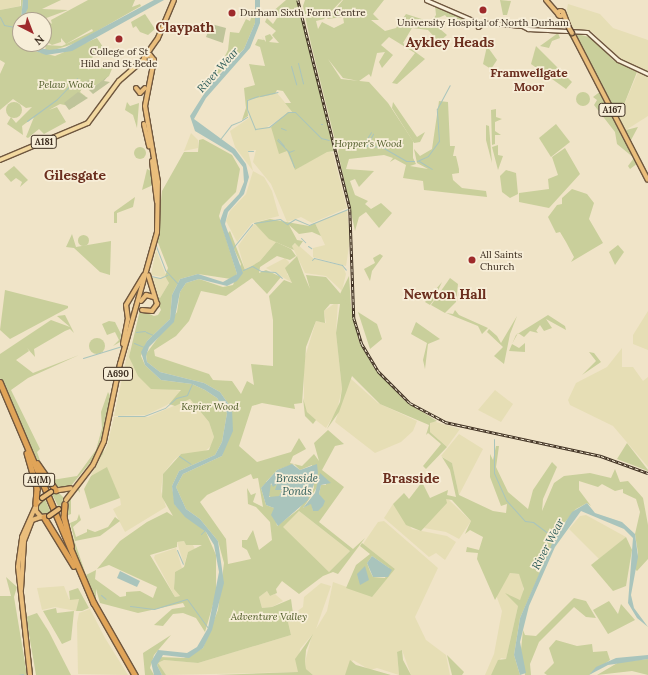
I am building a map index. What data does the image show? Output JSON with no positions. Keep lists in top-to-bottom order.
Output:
{
  "streets": {
    "highway": ["A167", "A690", "A1(M)"],
    "main road": ["A181"]
  },
  "crossings": [
    ["A181", "A690"]
  ],
  "districts": [
    "Claypath",
    "Aykley Heads",
    "Framwellgate Moor",
    "Gilesgate",
    "Newton Hall",
    "Brasside"
  ],
  "water": ["River Wear", "Brasside Ponds"],
  "parks": [
    "Pelaw Wood",
    "Hopper's Wood",
    "Kepier Wood",
    "Adventure Valley"
  ],
  "places": [
    "University Hospital of North Durham",
    "Durham Sixth Form Centre",
    "College of St Hild and St Bede",
    "All Saints Church"
  ],
  "north": "bottom right"
}
